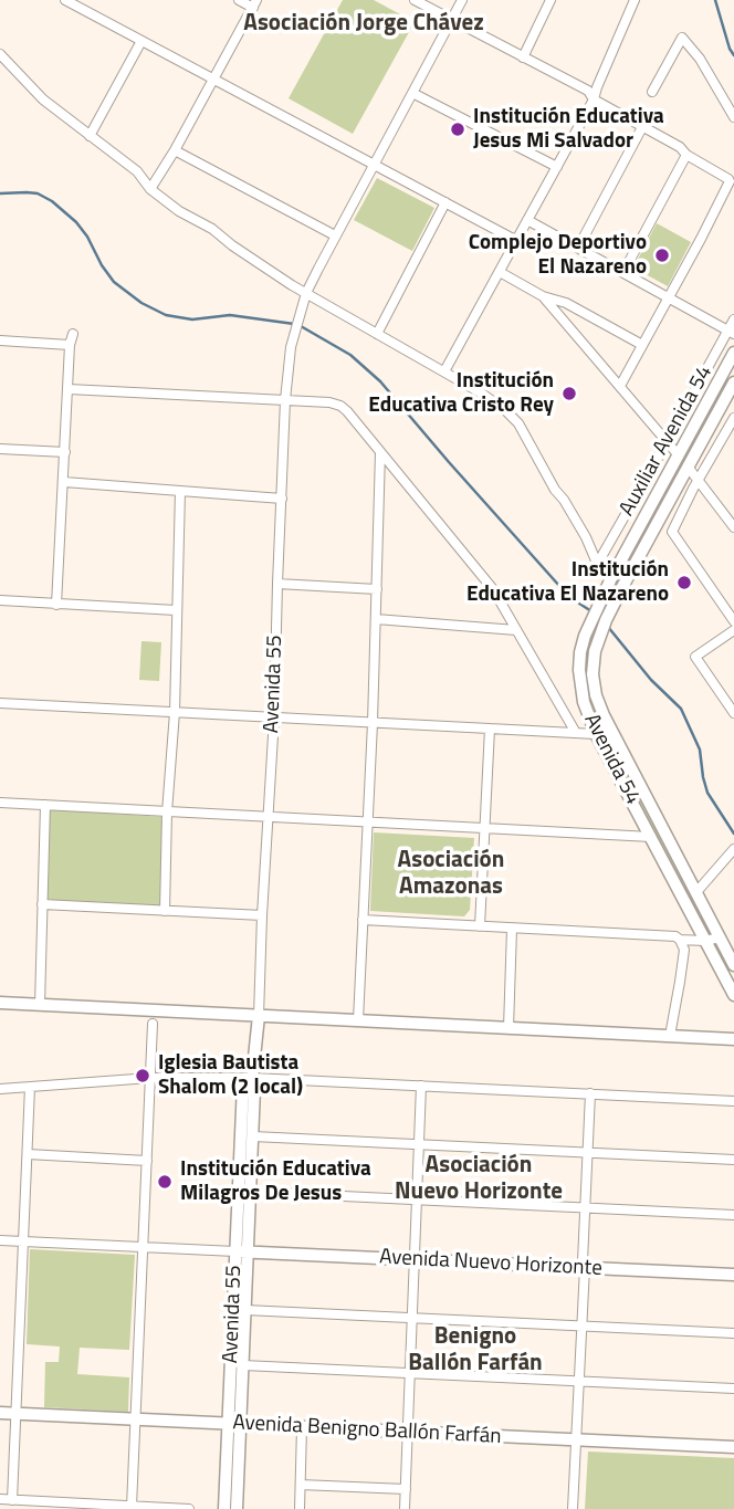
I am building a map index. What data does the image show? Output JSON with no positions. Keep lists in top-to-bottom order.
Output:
{
  "streets": {
    "street": [
      "Auxiliar Avenida 54",
      "Avenida 55",
      "Avenida 54",
      "Avenida Nuevo Horizonte",
      "Avenida Benigno Ballón Farfán"
    ]
  },
  "crossings": [
    ["Avenida 55", "Avenida Nuevo Horizonte"],
    ["Avenida 55", "Avenida Benigno Ballón Farfán"]
  ],
  "districts": [
    "Asociación Jorge Chávez",
    "Asociación Amazonas",
    "Asociación Nuevo Horizonte",
    "Benigno Ballón Farfán"
  ],
  "places": [
    "Institución Educativa Jesus Mi Salvador",
    "Complejo Deportivo El Nazareno",
    "Institución Educativa Cristo Rey",
    "Institución Educativa El Nazareno",
    "Iglesia Bautista Shalom (2 local)",
    "Institución Educativa Milagros De Jesus"
  ]
}
